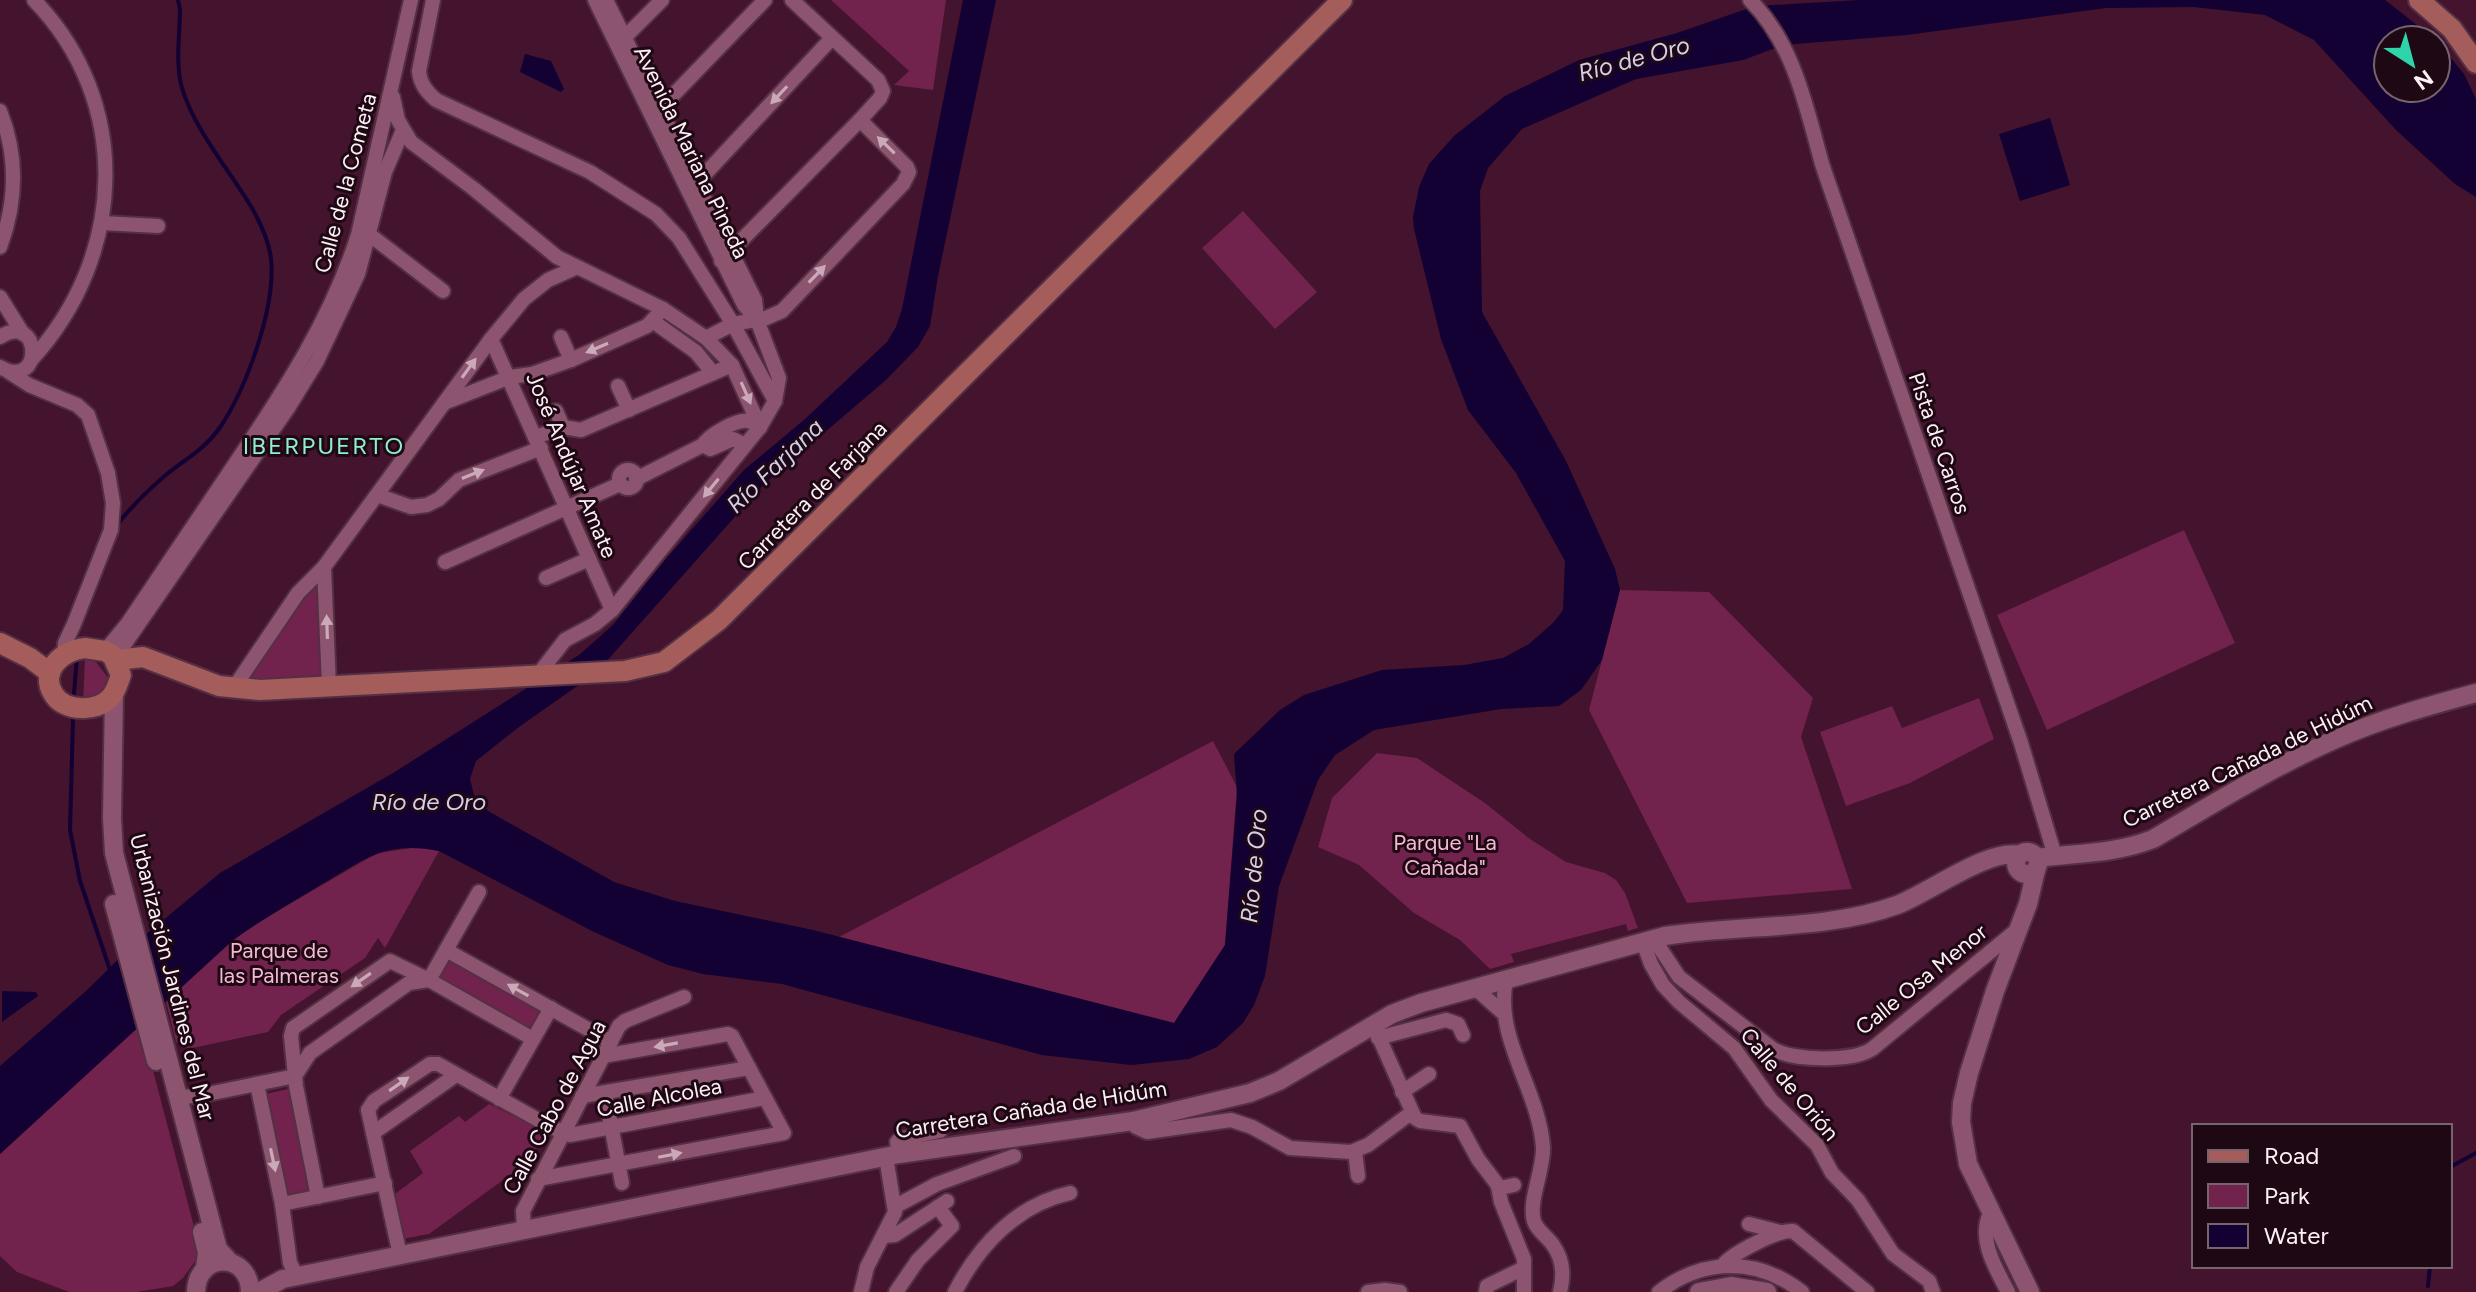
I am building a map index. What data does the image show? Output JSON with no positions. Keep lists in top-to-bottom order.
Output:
{
  "streets": {
    "main road": ["Carretera de Farjana"],
    "street": [
      "Avenida Mariana Pineda",
      "Calle de la Cometa",
      "Pista de Carros",
      "José Andújar Amate",
      "Carretera Cañada de Hidúm",
      "Urbanización Jardines del Mar",
      "Calle Osa Menor",
      "Calle de Orión",
      "Calle Alcolea",
      "Calle Cabo de Agua"
    ]
  },
  "crossings": [
    ["Calle de la Cometa", "Carretera de Farjana"],
    ["Calle de la Cometa", "Urbanización Jardines del Mar"],
    ["Pista de Carros", "Carretera Cañada de Hidúm"],
    ["Carretera de Farjana", "Urbanización Jardines del Mar"],
    ["Carretera Cañada de Hidúm", "Calle Osa Menor"],
    ["Carretera Cañada de Hidúm", "Calle de Orión"],
    ["Carretera Cañada de Hidúm", "Calle Cabo de Agua"],
    ["Calle Osa Menor", "Calle de Orión"],
    ["Calle Alcolea", "Calle Cabo de Agua"]
  ],
  "districts": ["IBERPUERTO"],
  "water": ["Río de Oro", "Río Farjana"],
  "parks": ["Parque \"La Cañada\"", "Parque de las Palmeras"],
  "legend": ["Road", "Park", "Water"],
  "north": "bottom right"
}
